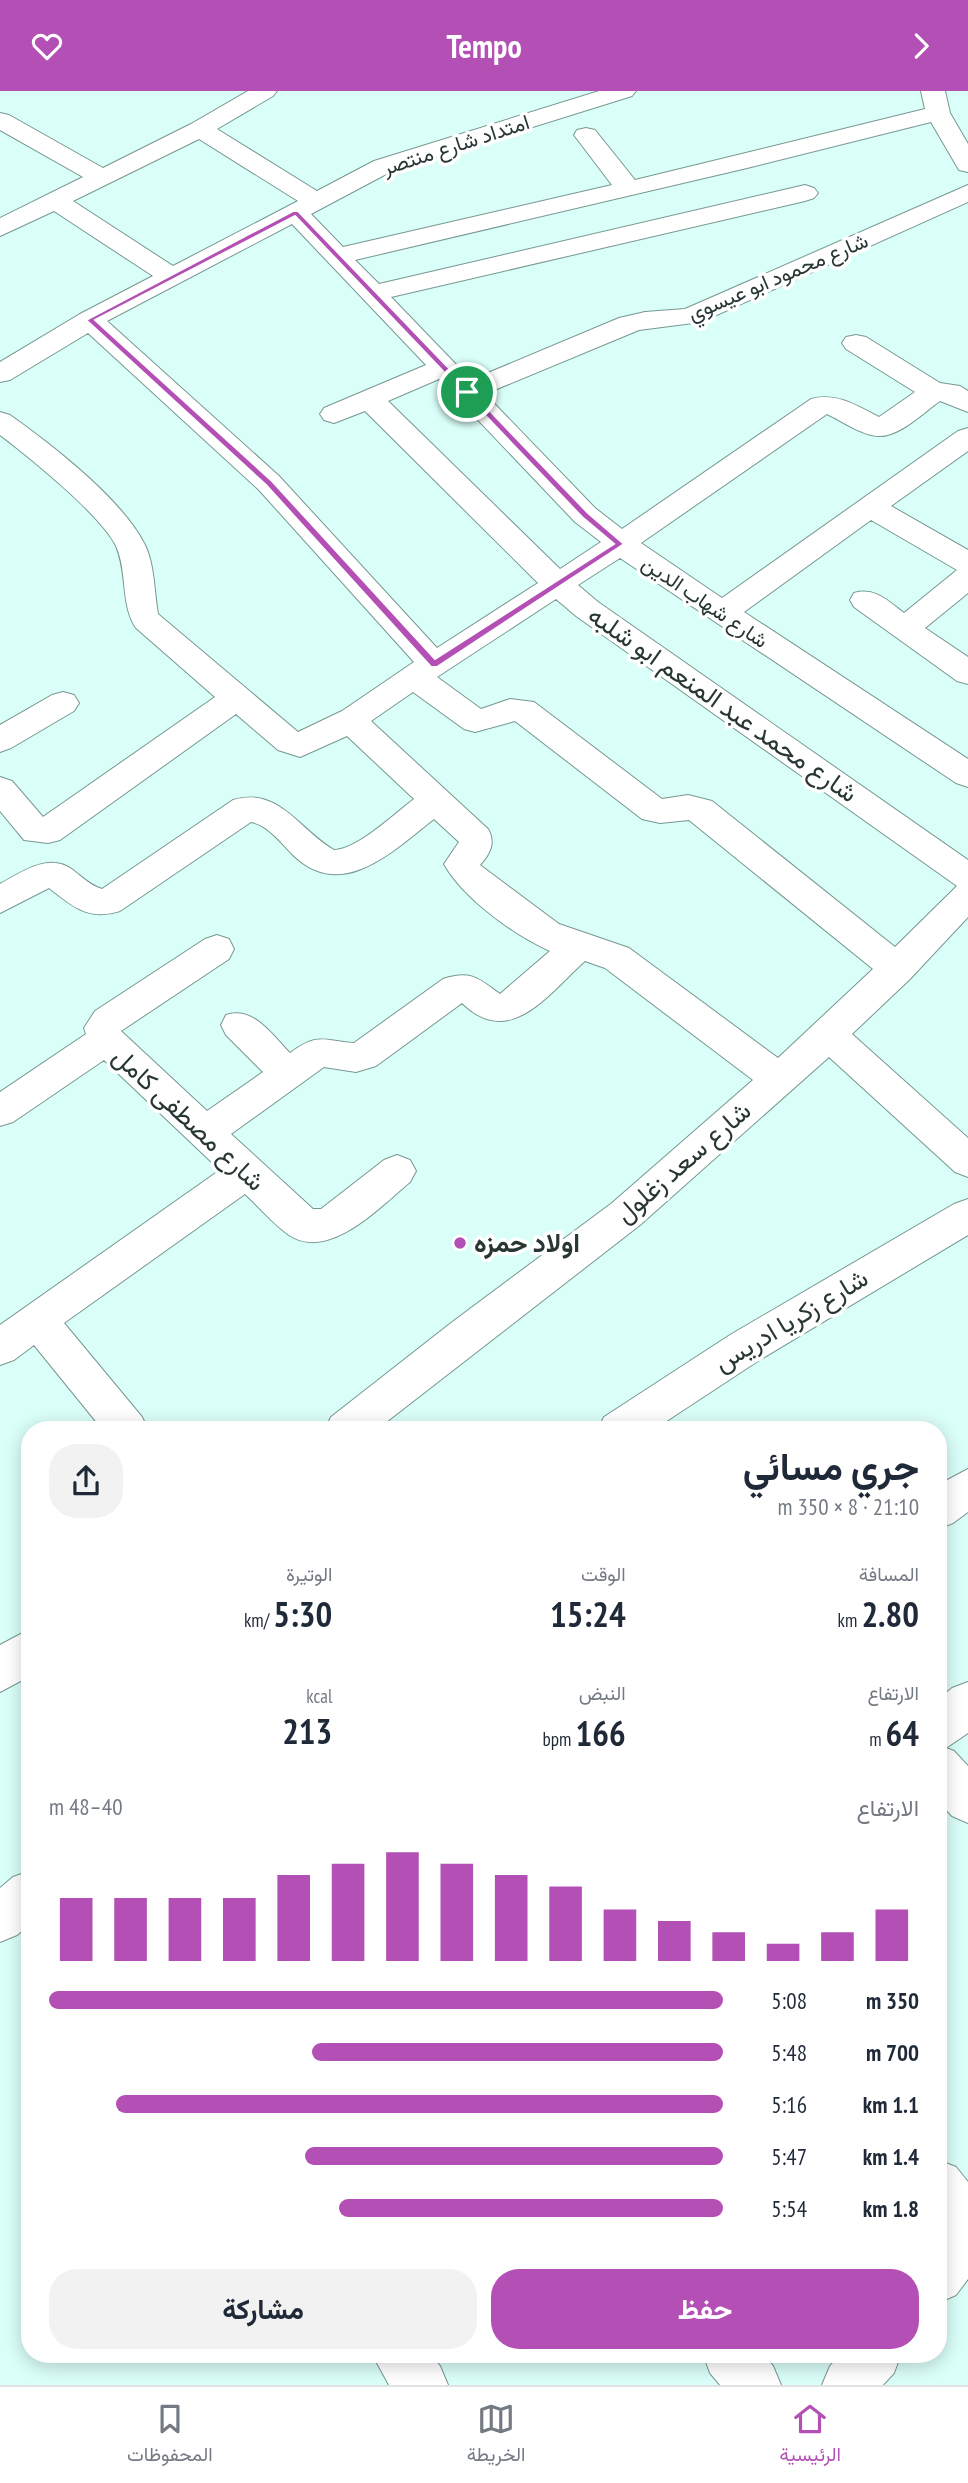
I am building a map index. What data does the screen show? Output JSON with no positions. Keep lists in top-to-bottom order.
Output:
{
  "streets": {
    "street": [
      "امتداد شارع منتصر",
      "شارع محمود ابو عيسوي",
      "شارع شهاب الدين",
      "شارع محمد عبد المنعم ابو شلبه",
      "شارع مصطفى كامل",
      "شارع سعد زغلول",
      "شارع زكريا ادريس"
    ]
  },
  "crossings": [
    ["امتداد شارع منتصر", "شارع شهاب الدين"],
    ["شارع محمود ابو عيسوي", "شارع شهاب الدين"]
  ],
  "places": ["اولاد حمزه"],
  "page": {
    "header": "Tempo",
    "heading": ["جري مسائي", "21:10 · 8 × 350 m"],
    "stats": [
      ["المسافة", "2.80 km"],
      ["الوقت", "15:24"],
      ["الوتيرة", "5:30 /km"],
      ["الارتفاع", "64 m"],
      ["النبض", "166 bpm"],
      ["kcal", "213"]
    ],
    "chart": ["الارتفاع", "40–48 m"],
    "list": [
      {
        "name": "350 m",
        "note": "5:08"
      },
      {
        "name": "700 m",
        "note": "5:48"
      },
      {
        "name": "1.1 km",
        "note": "5:16"
      },
      {
        "name": "1.4 km",
        "note": "5:47"
      },
      {
        "name": "1.8 km",
        "note": "5:54"
      }
    ],
    "buttons": ["حفظ", "مشاركة"],
    "tabs": ["الرئيسية", "الخريطة", "المحفوظات"]
  }
}
